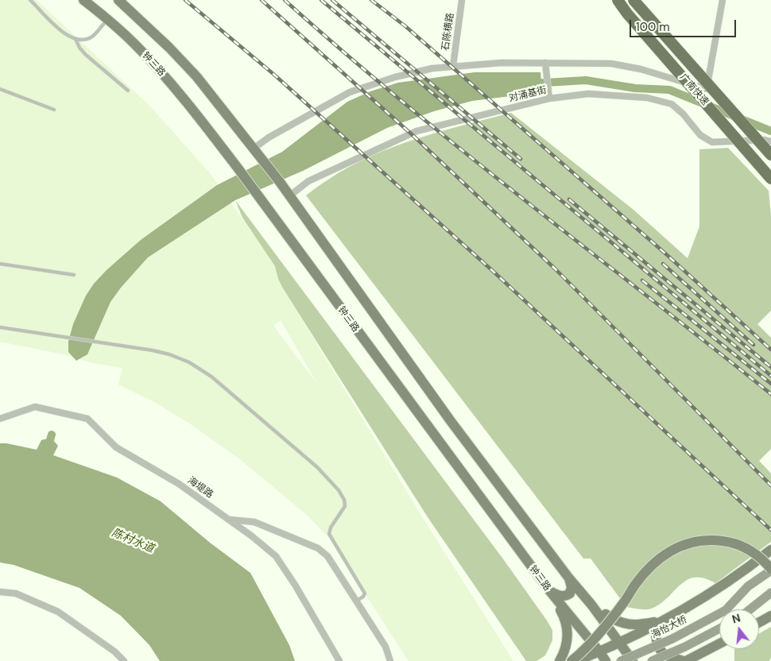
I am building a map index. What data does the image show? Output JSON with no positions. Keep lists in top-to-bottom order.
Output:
{
  "streets": {
    "highway": ["广南快速"],
    "main road": ["钟三路"],
    "street": [
      "石陈横路",
      "对涌基街",
      "海堤路",
      "海怡大桥"
    ]
  },
  "water": ["陈村水道"],
  "scale_bar": "100 m",
  "north": "top"
}
